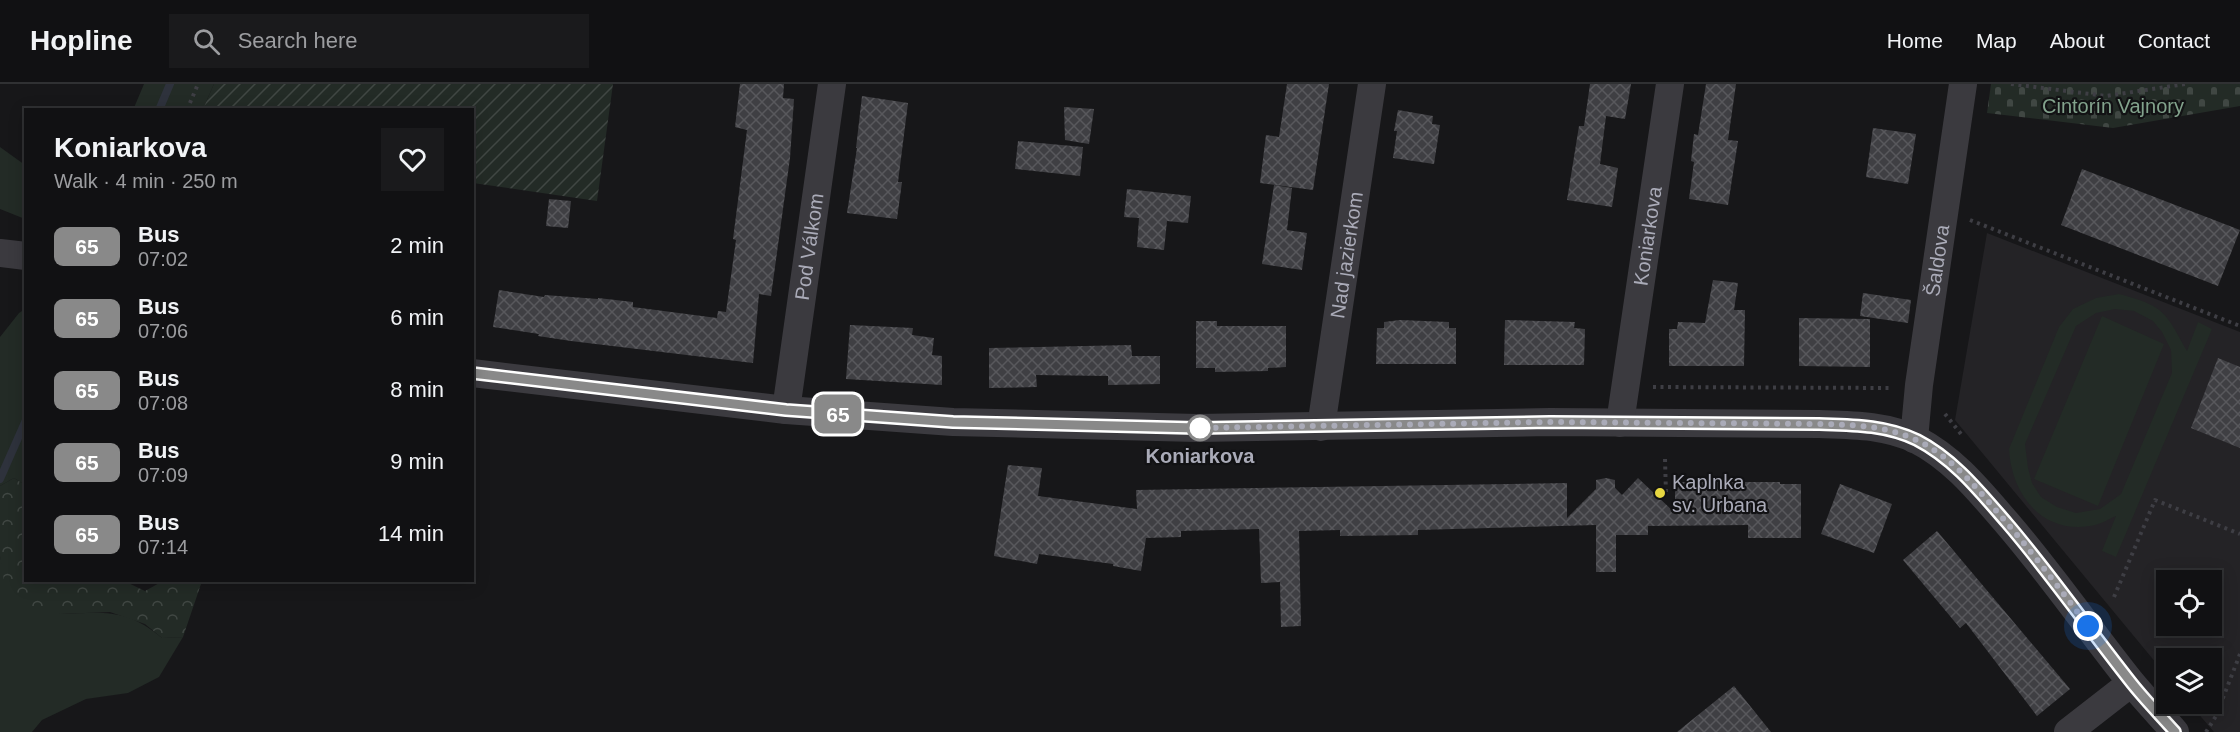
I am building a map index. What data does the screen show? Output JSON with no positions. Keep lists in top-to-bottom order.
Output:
{
  "streets": {
    "street": [
      "Koniarkova",
      "Pod Válkom",
      "Nad jazierkom",
      "Šaldova"
    ]
  },
  "parks": ["Cintorín Vajnory"],
  "places": ["Koniarkova", "Kaplnka sv. Urbana"],
  "lines": ["bus line 65"],
  "page": {
    "header": "Hopline",
    "search": "Search here",
    "nav": [
      "Home",
      "Map",
      "About",
      "Contact"
    ],
    "on_map": "65",
    "heading": ["Koniarkova", "Walk · 4 min · 250 m"],
    "list": [
      {
        "mark": "65",
        "name": "Bus",
        "note": "07:02",
        "value": "2 min"
      },
      {
        "mark": "65",
        "name": "Bus",
        "note": "07:06",
        "value": "6 min"
      },
      {
        "mark": "65",
        "name": "Bus",
        "note": "07:08",
        "value": "8 min"
      },
      {
        "mark": "65",
        "name": "Bus",
        "note": "07:09",
        "value": "9 min"
      },
      {
        "mark": "65",
        "name": "Bus",
        "note": "07:14",
        "value": "14 min"
      }
    ]
  }
}
